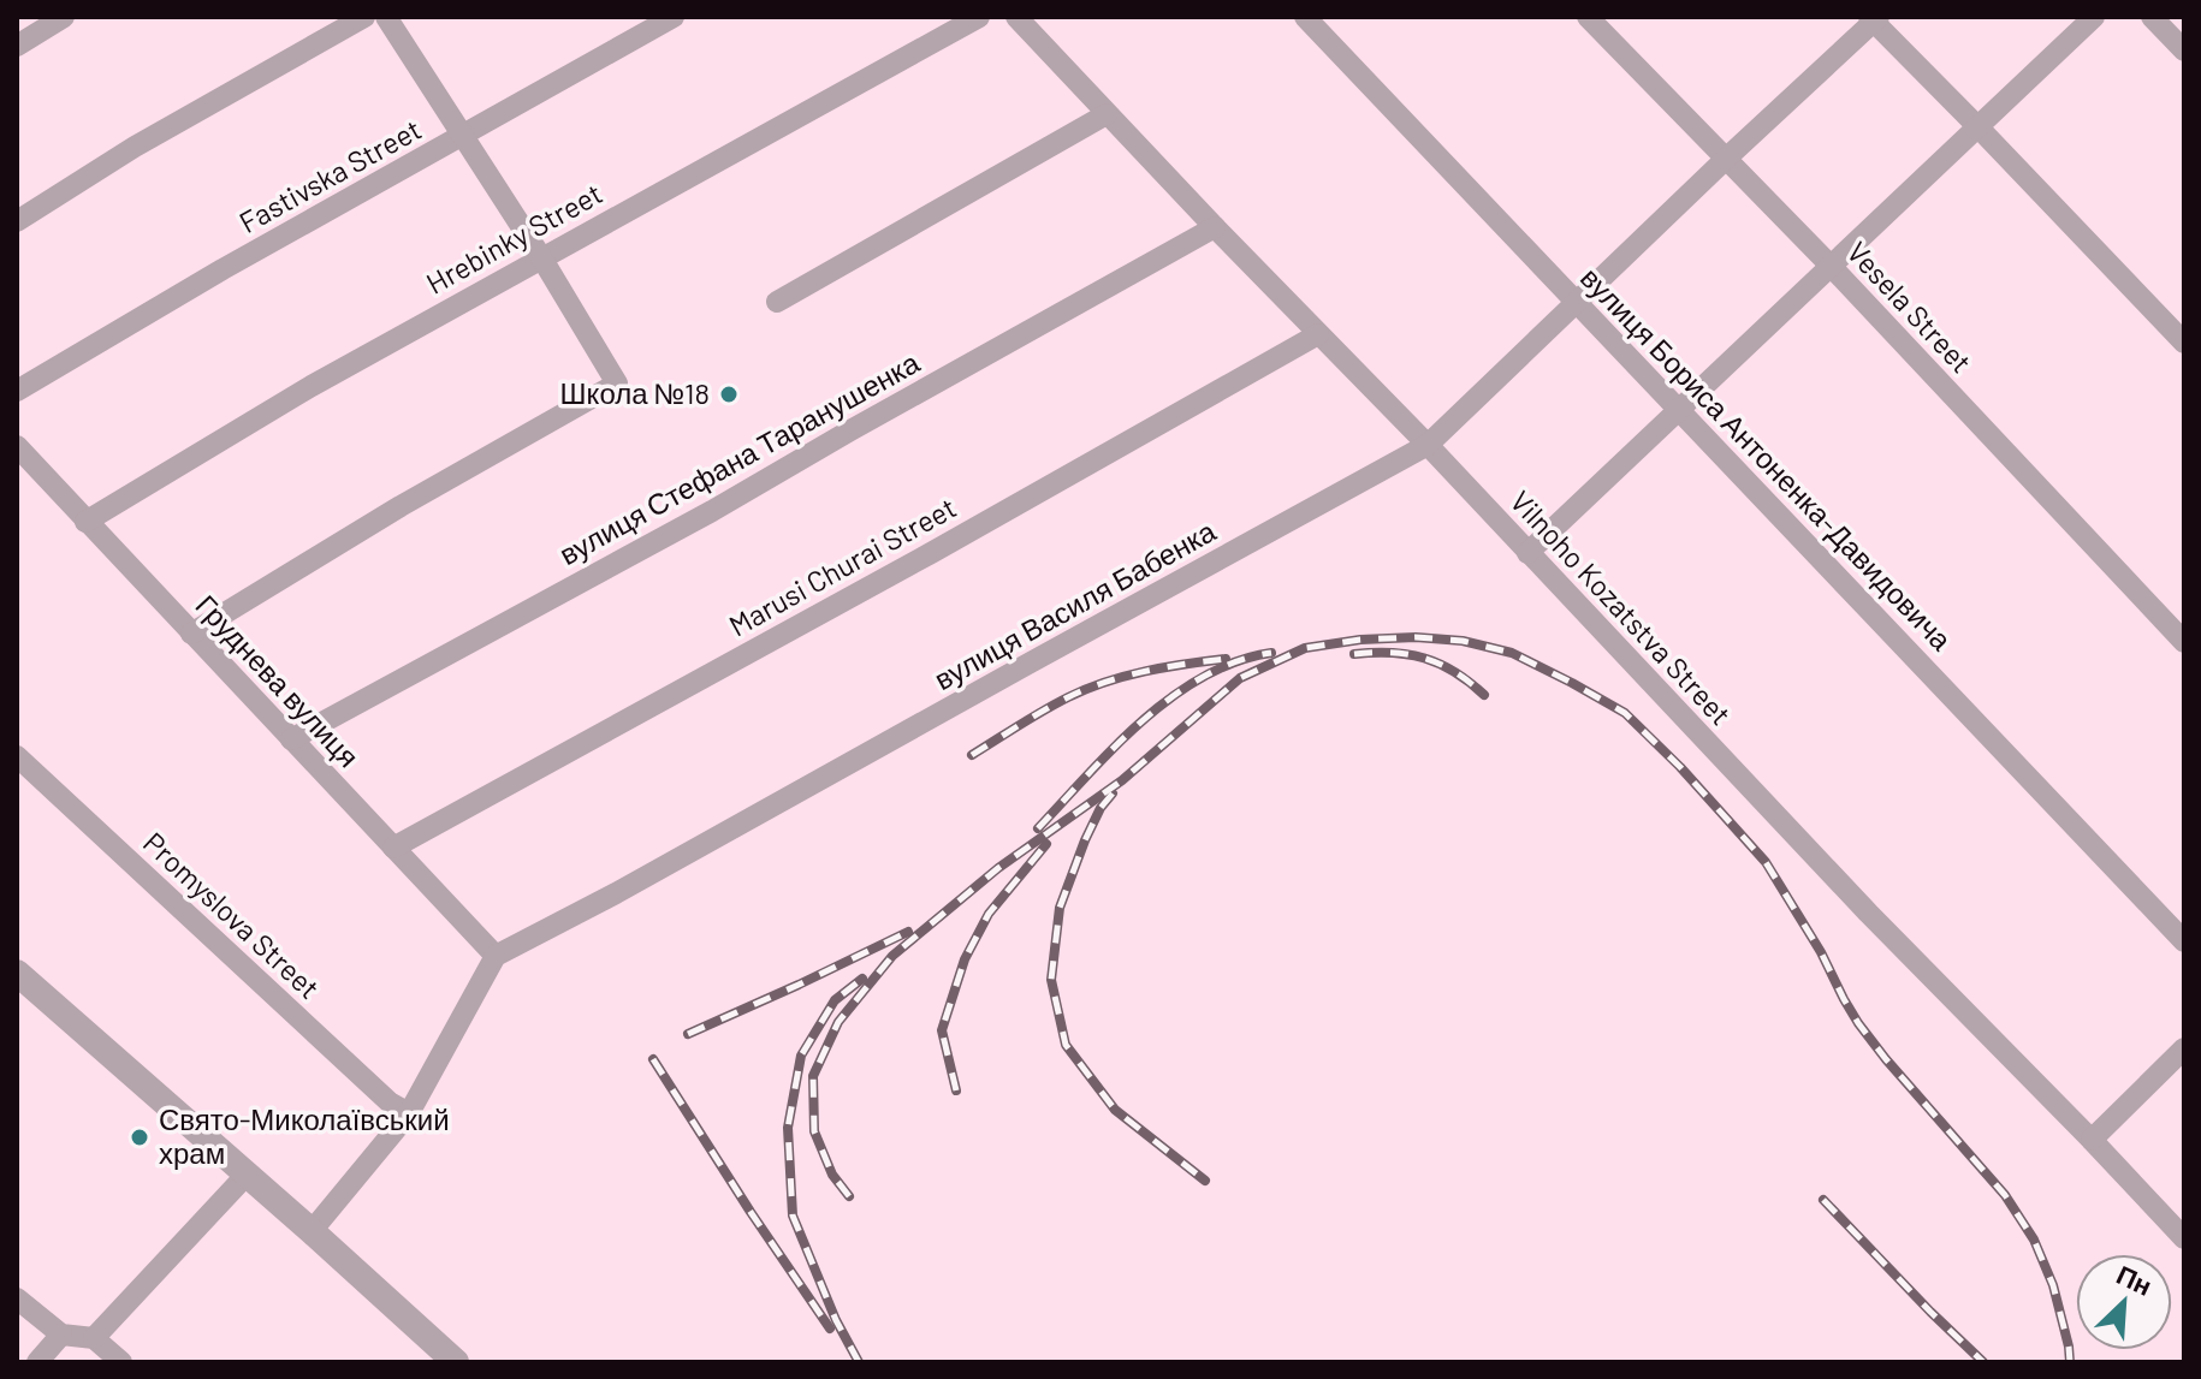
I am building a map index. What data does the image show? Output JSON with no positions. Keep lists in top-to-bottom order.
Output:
{
  "streets": {
    "street": [
      "Fastivska Street",
      "Hrebinky Street",
      "Vesela Street",
      "вулиця Стефана Таранушенка",
      "вулиця Бориса Антоненка-Давидовича",
      "Marusi Churai Street",
      "вулиця Василя Бабенка",
      "Vilnoho Kozatstva Street",
      "Груднева вулиця",
      "Promyslova Street"
    ]
  },
  "crossings": [
    ["Hrebinky Street", "Груднева вулиця"],
    ["Vesela Street", "вулиця Василя Бабенка"],
    ["вулиця Стефана Таранушенка", "Vilnoho Kozatstva Street"],
    ["вулиця Стефана Таранушенка", "Груднева вулиця"],
    ["вулиця Бориса Антоненка-Давидовича", "вулиця Василя Бабенка"],
    ["Marusi Churai Street", "Vilnoho Kozatstva Street"],
    ["Marusi Churai Street", "Груднева вулиця"],
    ["вулиця Василя Бабенка", "Vilnoho Kozatstva Street"],
    ["вулиця Василя Бабенка", "Груднева вулиця"]
  ],
  "places": ["Школа №18", "Свято-Миколаївський храм"],
  "north": "top right"
}
